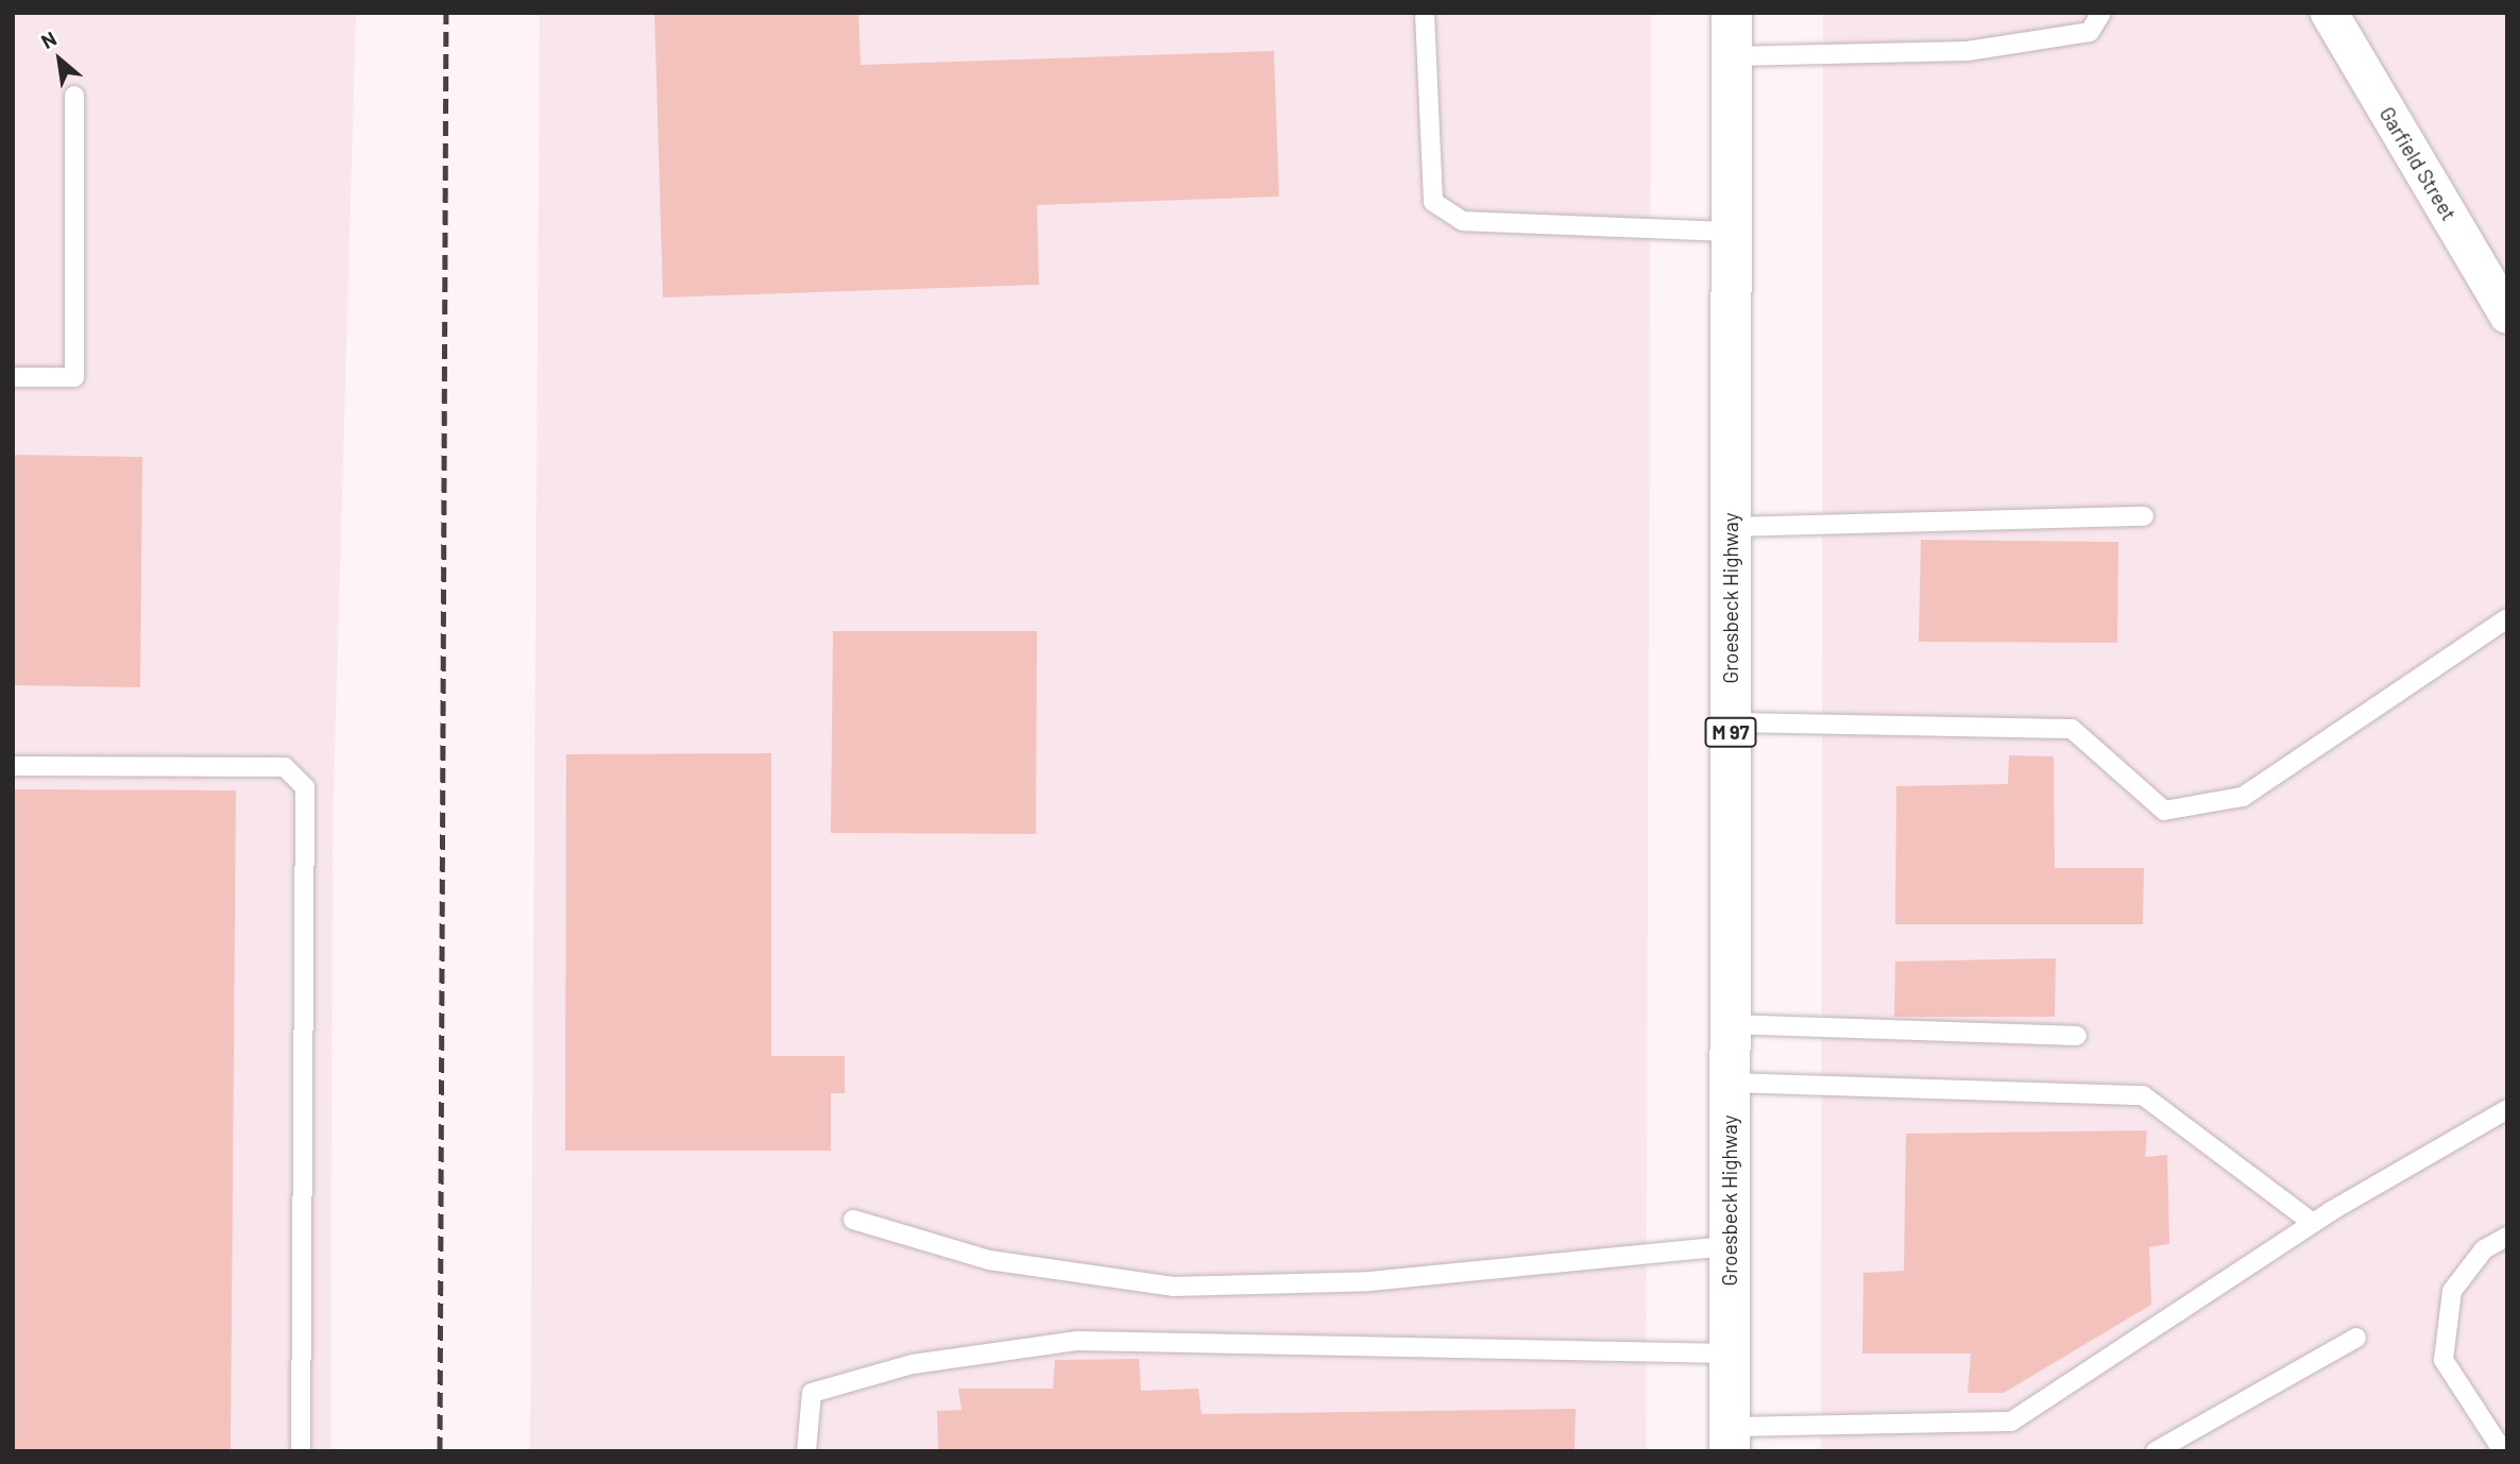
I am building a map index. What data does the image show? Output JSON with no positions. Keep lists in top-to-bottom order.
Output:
{
  "streets": {
    "main road": ["Groesbeck Highway", "M 97"],
    "street": ["Garfield Street"]
  },
  "north": "top left"
}
